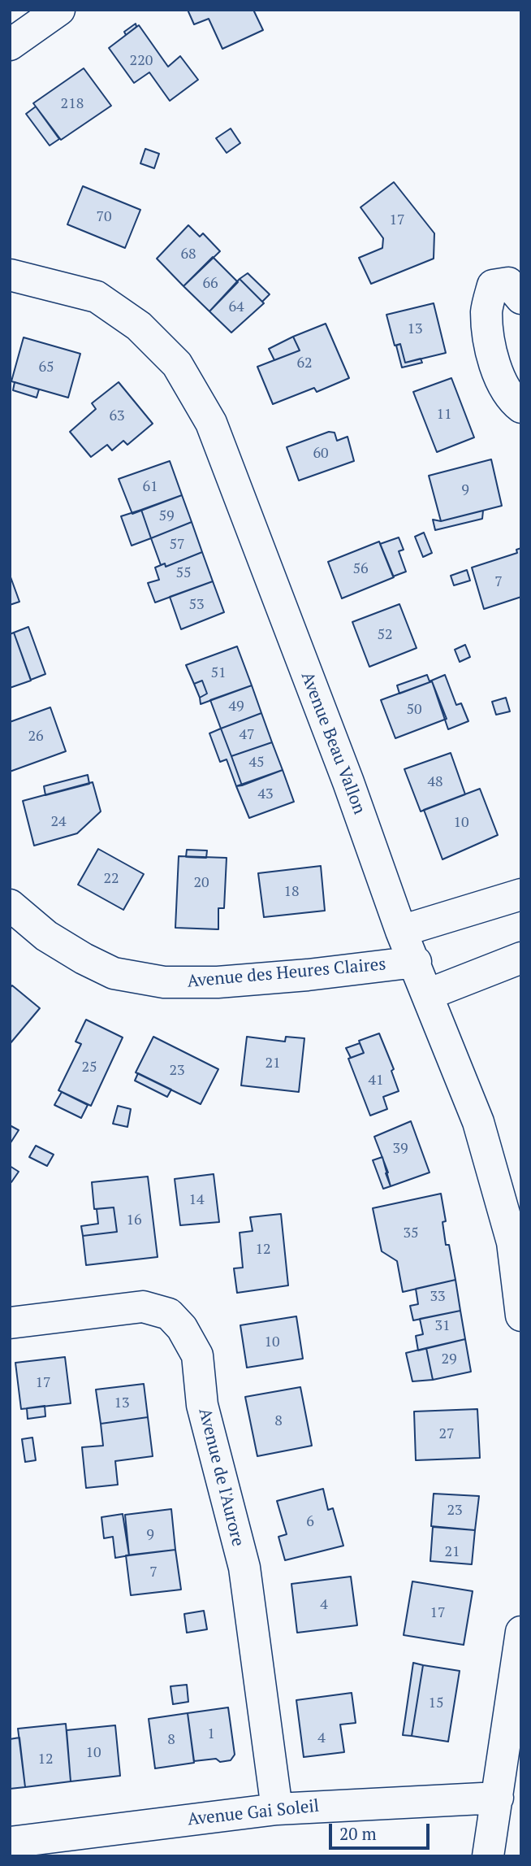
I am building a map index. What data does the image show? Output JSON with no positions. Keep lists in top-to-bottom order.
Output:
{
  "streets": {
    "street": [
      "Avenue Beau Vallon",
      "Avenue des Heures Claires",
      "Avenue de l'Aurore",
      "Avenue Gai Soleil"
    ]
  },
  "crossings": [
    ["Avenue Beau Vallon", "Avenue des Heures Claires"],
    ["Avenue de l'Aurore", "Avenue Gai Soleil"]
  ],
  "house_numbers": [
    "220",
    "218",
    "70",
    "17",
    "68",
    "66",
    "64",
    "13",
    "62",
    "65",
    "11",
    "63",
    "60",
    "61",
    "9",
    "59",
    "57",
    "56",
    "55",
    "7",
    "53",
    "52",
    "51",
    "49",
    "50",
    "47",
    "26",
    "45",
    "48",
    "43",
    "24",
    "10",
    "22",
    "20",
    "18",
    "21",
    "25",
    "23",
    "41",
    "39",
    "14",
    "16",
    "35",
    "12",
    "33",
    "31",
    "10",
    "29",
    "17",
    "13",
    "8",
    "27",
    "23",
    "6",
    "9",
    "21",
    "7",
    "4",
    "17",
    "15",
    "1",
    "4",
    "8",
    "10",
    "12"
  ],
  "scale_bar": "20 m"
}
